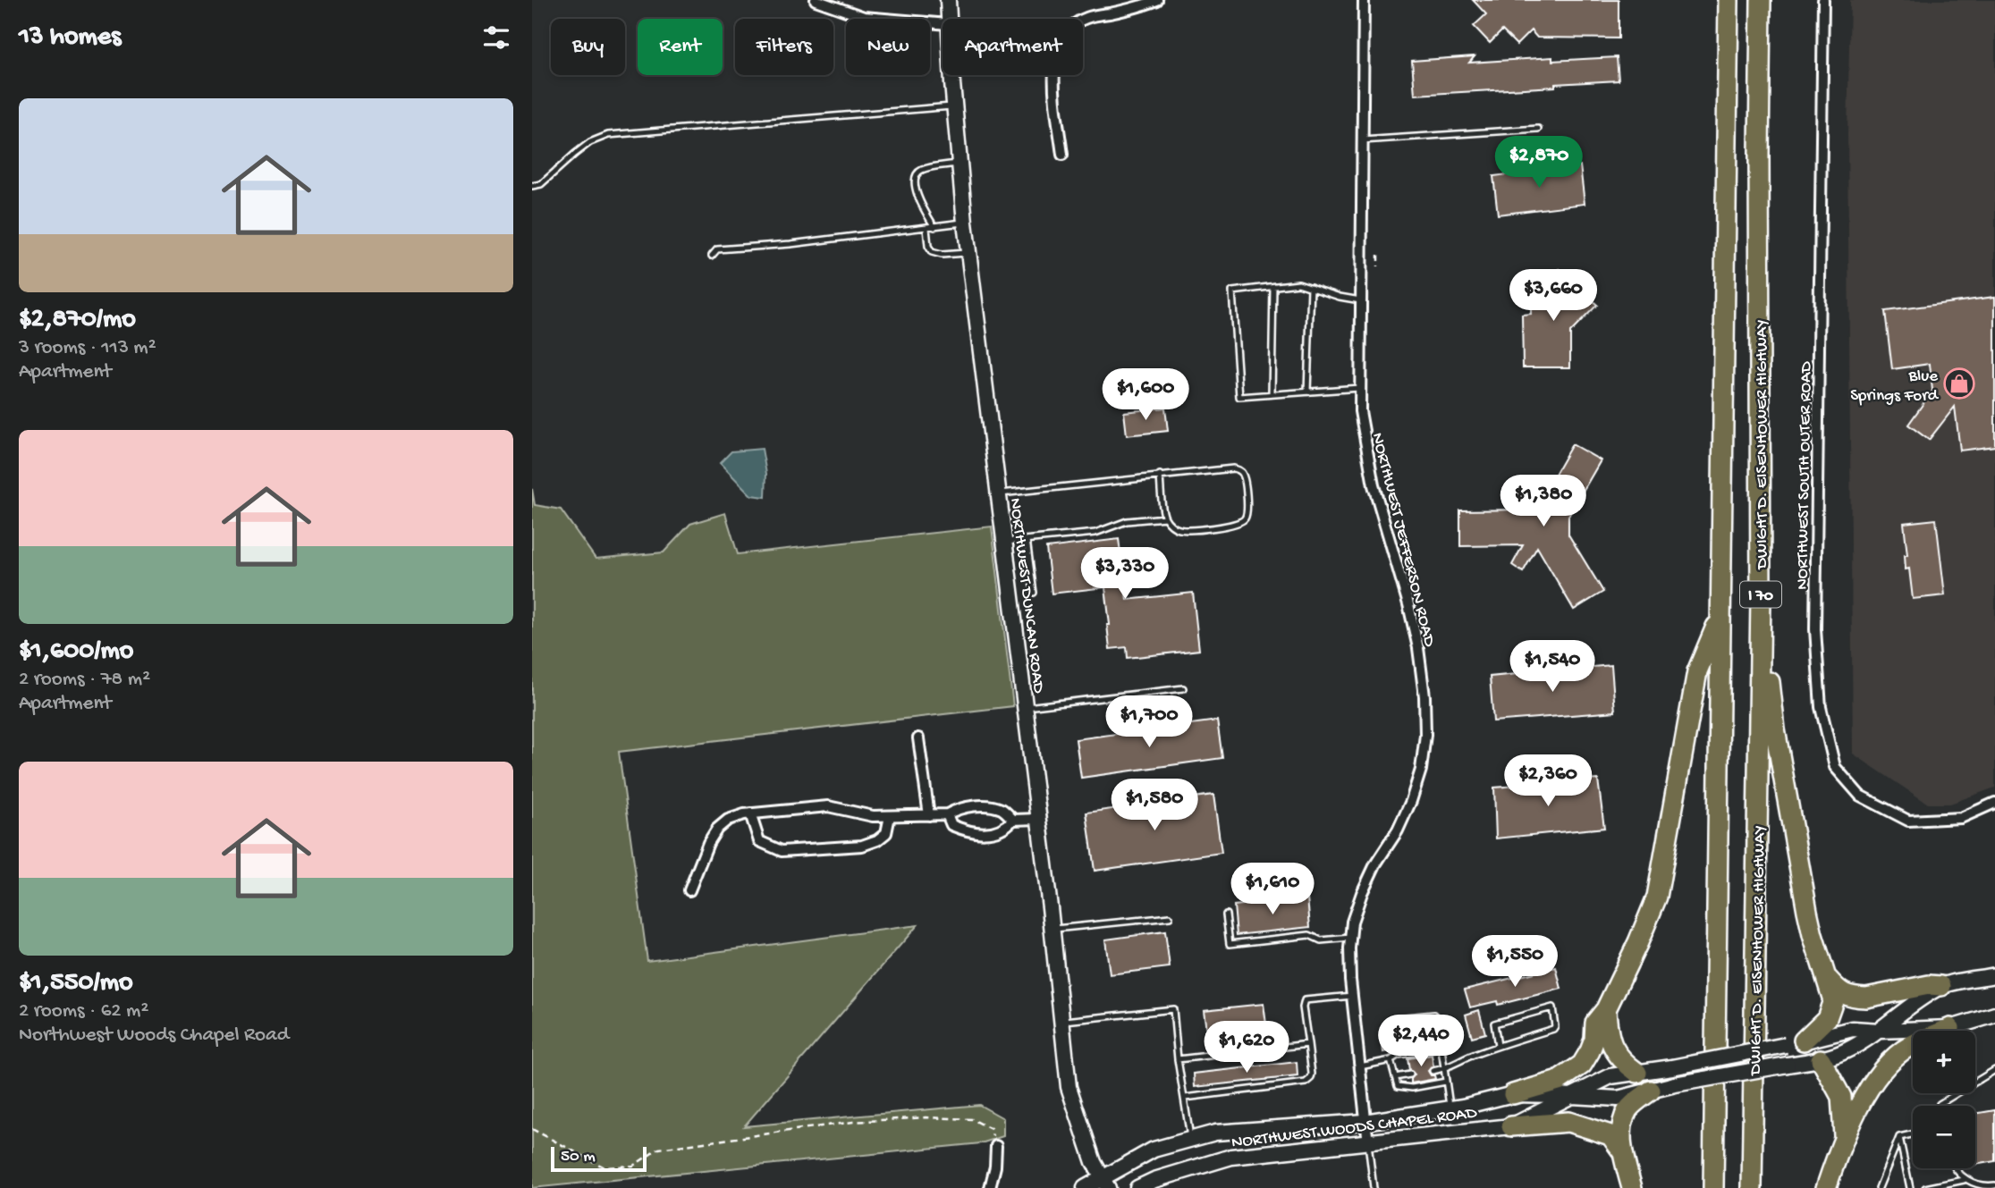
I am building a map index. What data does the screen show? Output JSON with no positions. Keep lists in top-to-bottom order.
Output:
{
  "streets": {
    "highway": ["DWIGHT D. EISENHOWER HIGHWAY", "I 70"],
    "main road": ["NORTHWEST DUNCAN ROAD", "NORTHWEST WOODS CHAPEL ROAD"],
    "street": ["NORTHWEST SOUTH OUTER ROAD", "NORTHWEST JEFFERSON ROAD"]
  },
  "crossings": [
    ["NORTHWEST JEFFERSON ROAD", "NORTHWEST WOODS CHAPEL ROAD"],
    ["NORTHWEST DUNCAN ROAD", "NORTHWEST WOODS CHAPEL ROAD"]
  ],
  "places": {
    "shop": ["Blue Springs Ford"]
  },
  "scale_bar": "50 m",
  "page": {
    "heading": "13 homes",
    "chip": [
      "Buy",
      "Rent",
      "Filters",
      "New",
      "Apartment"
    ],
    "list": [
      {
        "name": "$2,870/mo",
        "note": "3 rooms · 113 m² · Apartment"
      },
      {
        "name": "$1,600/mo",
        "note": "2 rooms · 78 m² · Apartment"
      },
      {
        "name": "$1,550/mo",
        "note": "2 rooms · 62 m² · Northwest Woods Chapel Road"
      }
    ],
    "price": [
      "$2,870",
      "$3,660",
      "$1,600",
      "$1,380",
      "$3,330",
      "$1,540",
      "$1,700",
      "$2,360",
      "$1,580",
      "$1,610",
      "$1,550",
      "$2,440",
      "$1,620"
    ],
    "map_buttons": ["+", "−"],
    "scale": "50 m"
  }
}
